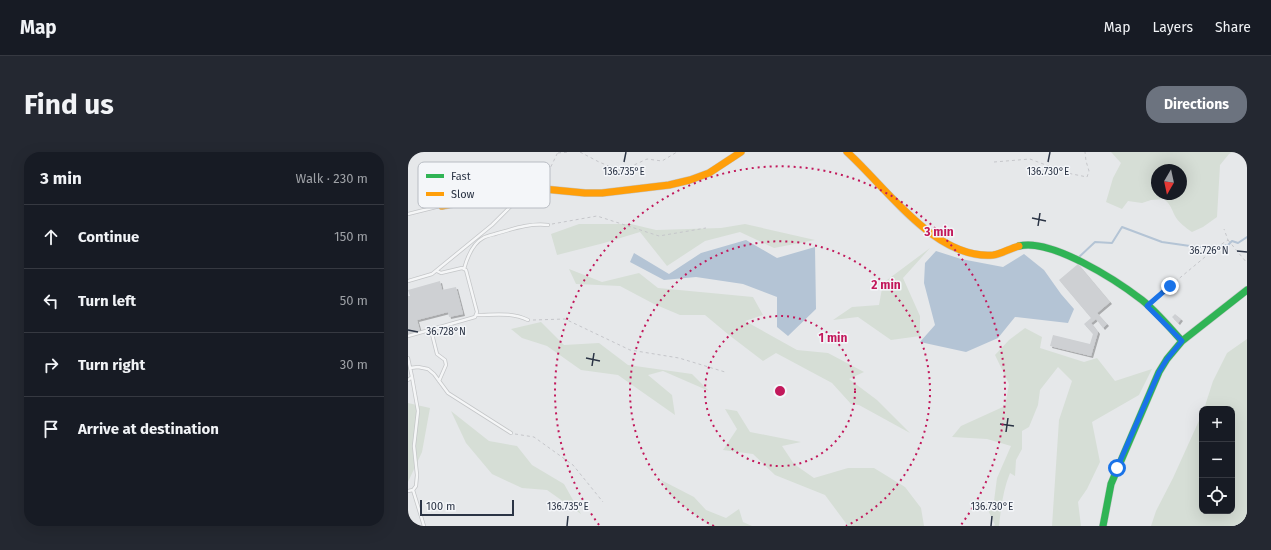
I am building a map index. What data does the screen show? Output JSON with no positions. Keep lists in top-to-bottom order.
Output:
{
  "legend": ["Fast", "Slow"],
  "scale_bar": "100 m",
  "north": "bottom",
  "page": {
    "header": "Map",
    "nav": ["Map", "Layers", "Share"],
    "buttons": "Directions",
    "title": "Find us",
    "heading": ["3 min", "Walk · 230 m"],
    "list": [
      ["Continue", "150 m"],
      ["Turn left", "50 m"],
      ["Turn right", "30 m"],
      "Arrive at destination"
    ],
    "map_buttons": ["+", "−"],
    "scale": "100 m"
  },
  "coordinates": [
    "136.735°E",
    "136.730°E",
    "36.726°N",
    "36.728°N"
  ],
  "rings": ["3 min", "2 min", "1 min"]
}
